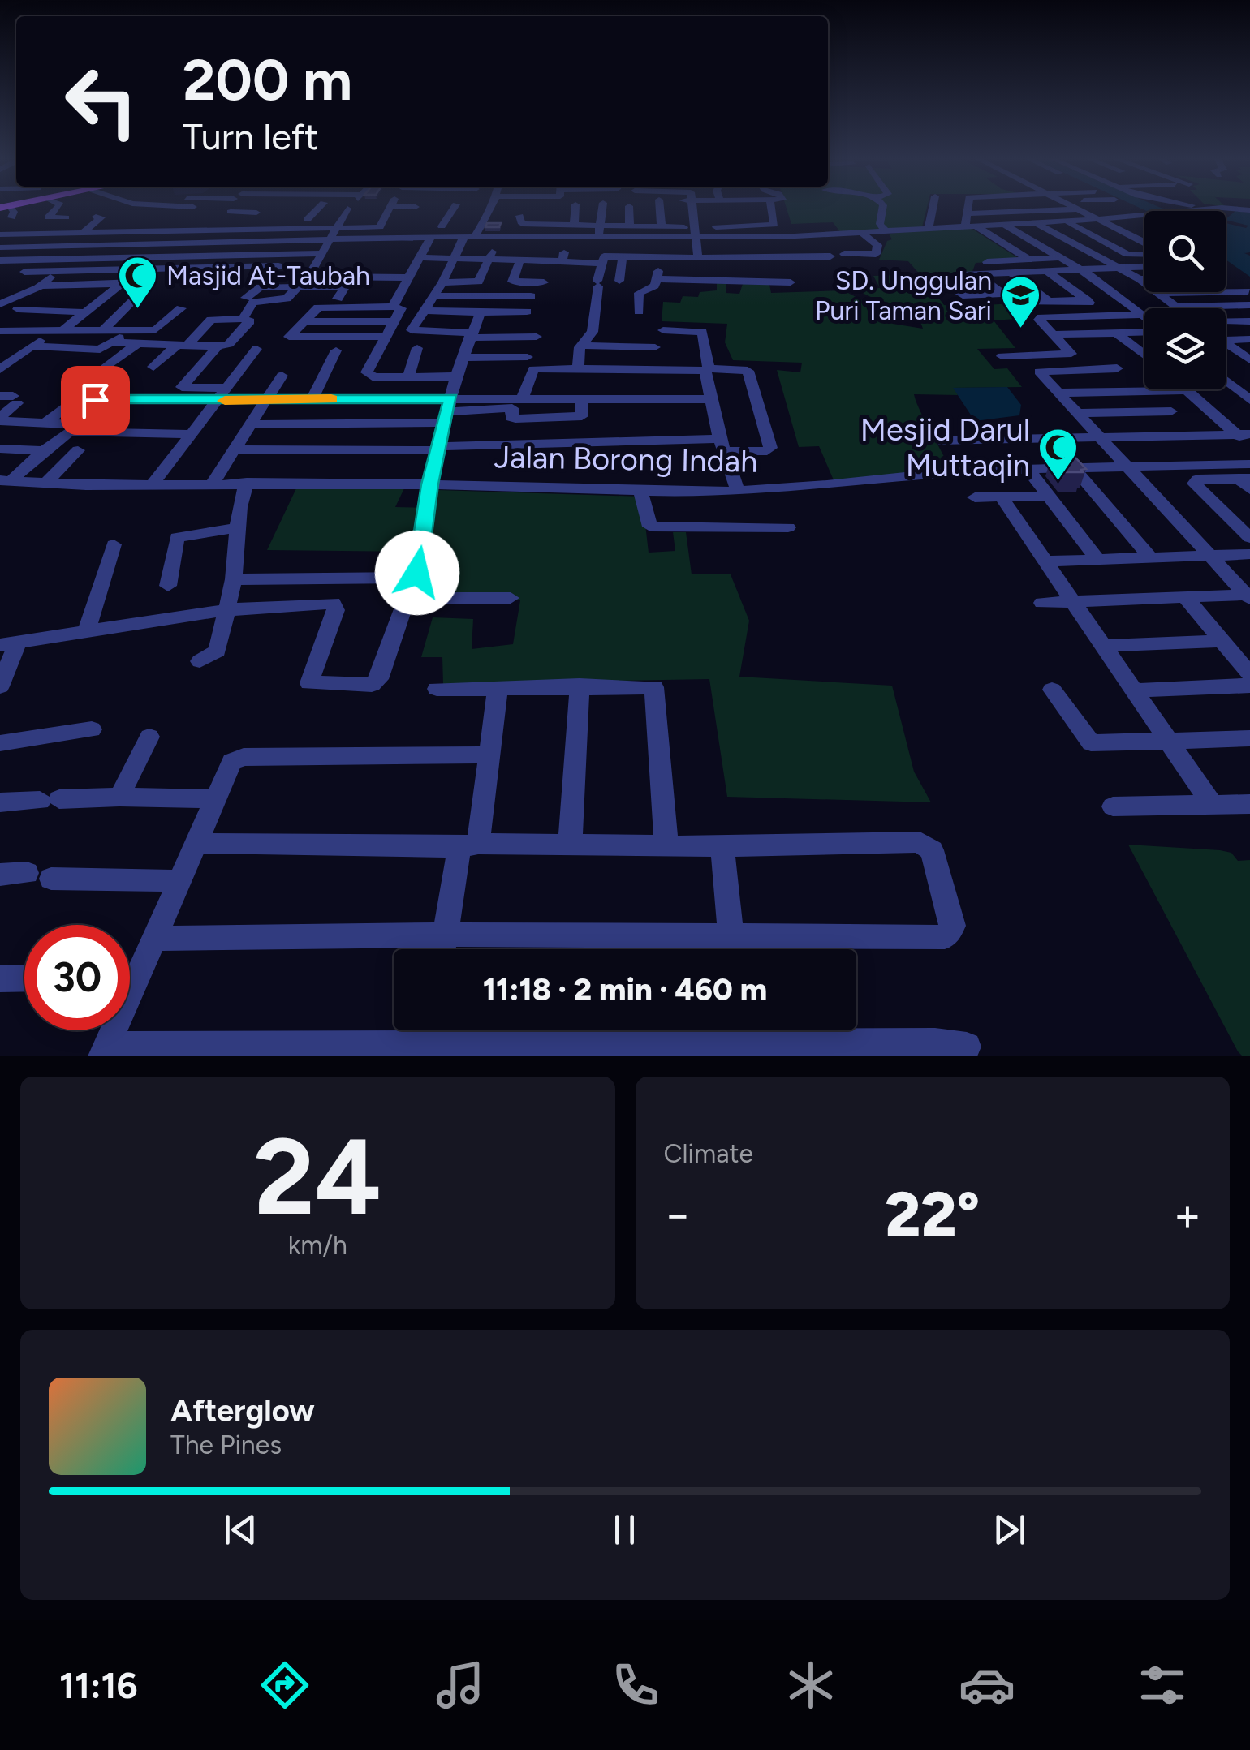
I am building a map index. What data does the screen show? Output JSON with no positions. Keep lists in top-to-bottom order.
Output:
{
  "streets": {
    "street": ["Jalan Borong Indah"]
  },
  "places": {
    "mosque": ["Masjid At-Taubah", "Mesjid Darul Muttaqin"],
    "school or university": ["SD. Unggulan Puri Taman Sari"]
  },
  "page": {
    "turn": ["200 m", "Turn left"],
    "limit": "30",
    "trip": "11:18 · 2 min · 460 m",
    "tile": [
      ["24", "km/h"],
      "Climate"
    ],
    "heat": ["−", "22°", "+"],
    "song": ["Afterglow", "The Pines"],
    "tabs": "11:16"
  }
}
